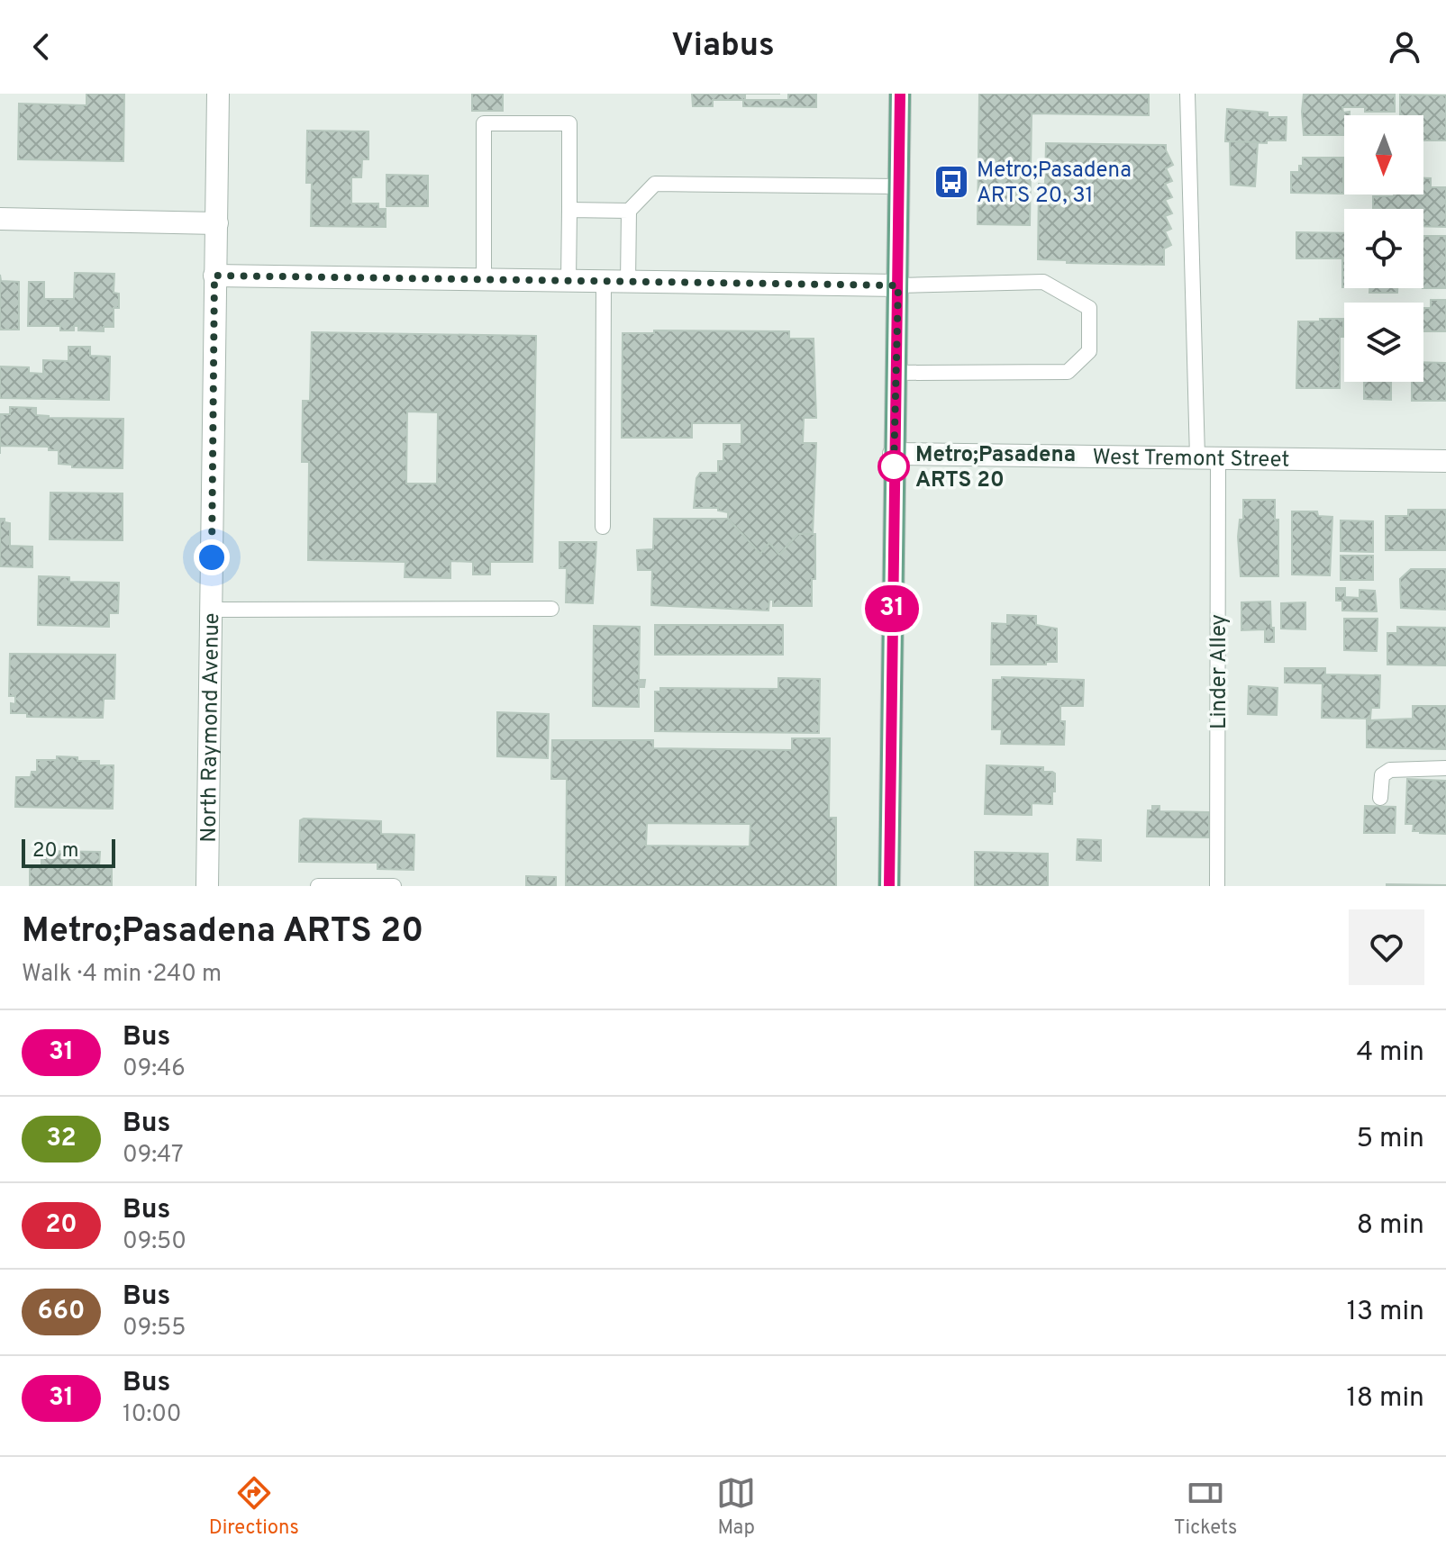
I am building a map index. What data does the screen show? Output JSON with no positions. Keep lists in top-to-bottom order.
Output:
{
  "streets": {
    "street": ["West Tremont Street", "North Raymond Avenue"],
    "lane": ["Linder Alley"]
  },
  "crossings": [
    ["West Tremont Street", "Linder Alley"]
  ],
  "places": {
    "bus stop": ["Metro;Pasadena ARTS 20, 31"],
    "other": ["Metro;Pasadena ARTS 20"]
  },
  "lines": ["bus line 31"],
  "scale_bar": "20 m",
  "north": "bottom",
  "page": {
    "header": "Viabus",
    "on_map": "31",
    "scale": "20 m",
    "heading": ["Metro;Pasadena ARTS 20", "Walk · 4 min · 240 m"],
    "list": [
      {
        "mark": "31",
        "name": "Bus",
        "note": "09:46",
        "value": "4 min"
      },
      {
        "mark": "32",
        "name": "Bus",
        "note": "09:47",
        "value": "5 min"
      },
      {
        "mark": "20",
        "name": "Bus",
        "note": "09:50",
        "value": "8 min"
      },
      {
        "mark": "660",
        "name": "Bus",
        "note": "09:55",
        "value": "13 min"
      },
      {
        "mark": "31",
        "name": "Bus",
        "note": "10:00",
        "value": "18 min"
      }
    ],
    "tabs": ["Directions", "Map", "Tickets"]
  }
}
